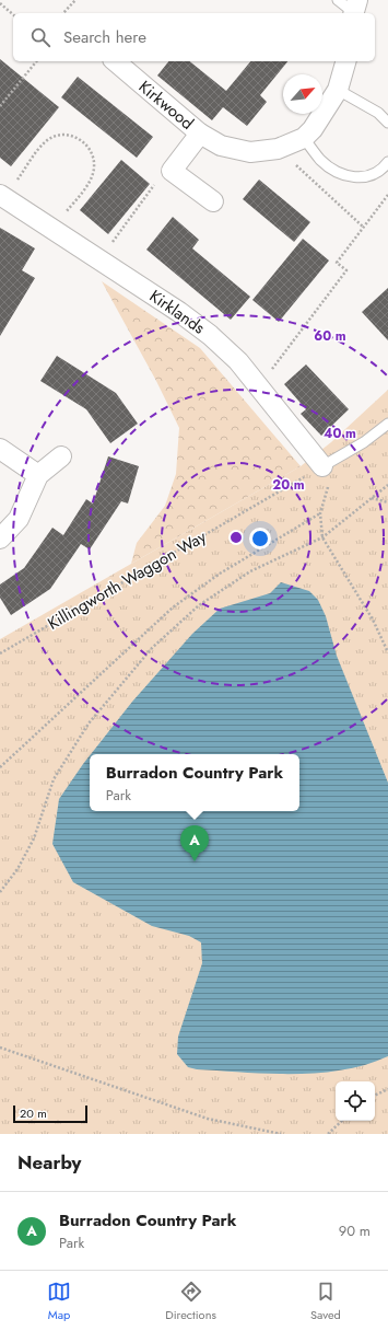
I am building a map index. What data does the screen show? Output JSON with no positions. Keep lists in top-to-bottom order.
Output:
{
  "streets": {
    "street": ["Kirkwood", "Kirklands"],
    "path": ["Killingworth Waggon Way"]
  },
  "crossings": [
    ["Kirklands", "Killingworth Waggon Way"]
  ],
  "scale_bar": "20 m",
  "north": "top right",
  "page": {
    "search": "Search here",
    "popup": ["Burradon Country Park", "Park"],
    "pins": "A",
    "scale": "20 m",
    "heading": "Nearby",
    "list": [
      {
        "mark": "A",
        "name": "Burradon Country Park",
        "note": "Park",
        "value": "90 m"
      }
    ],
    "nav": ["Map", "Directions", "Saved"]
  },
  "rings": ["60 m", "40 m", "20 m"]
}
